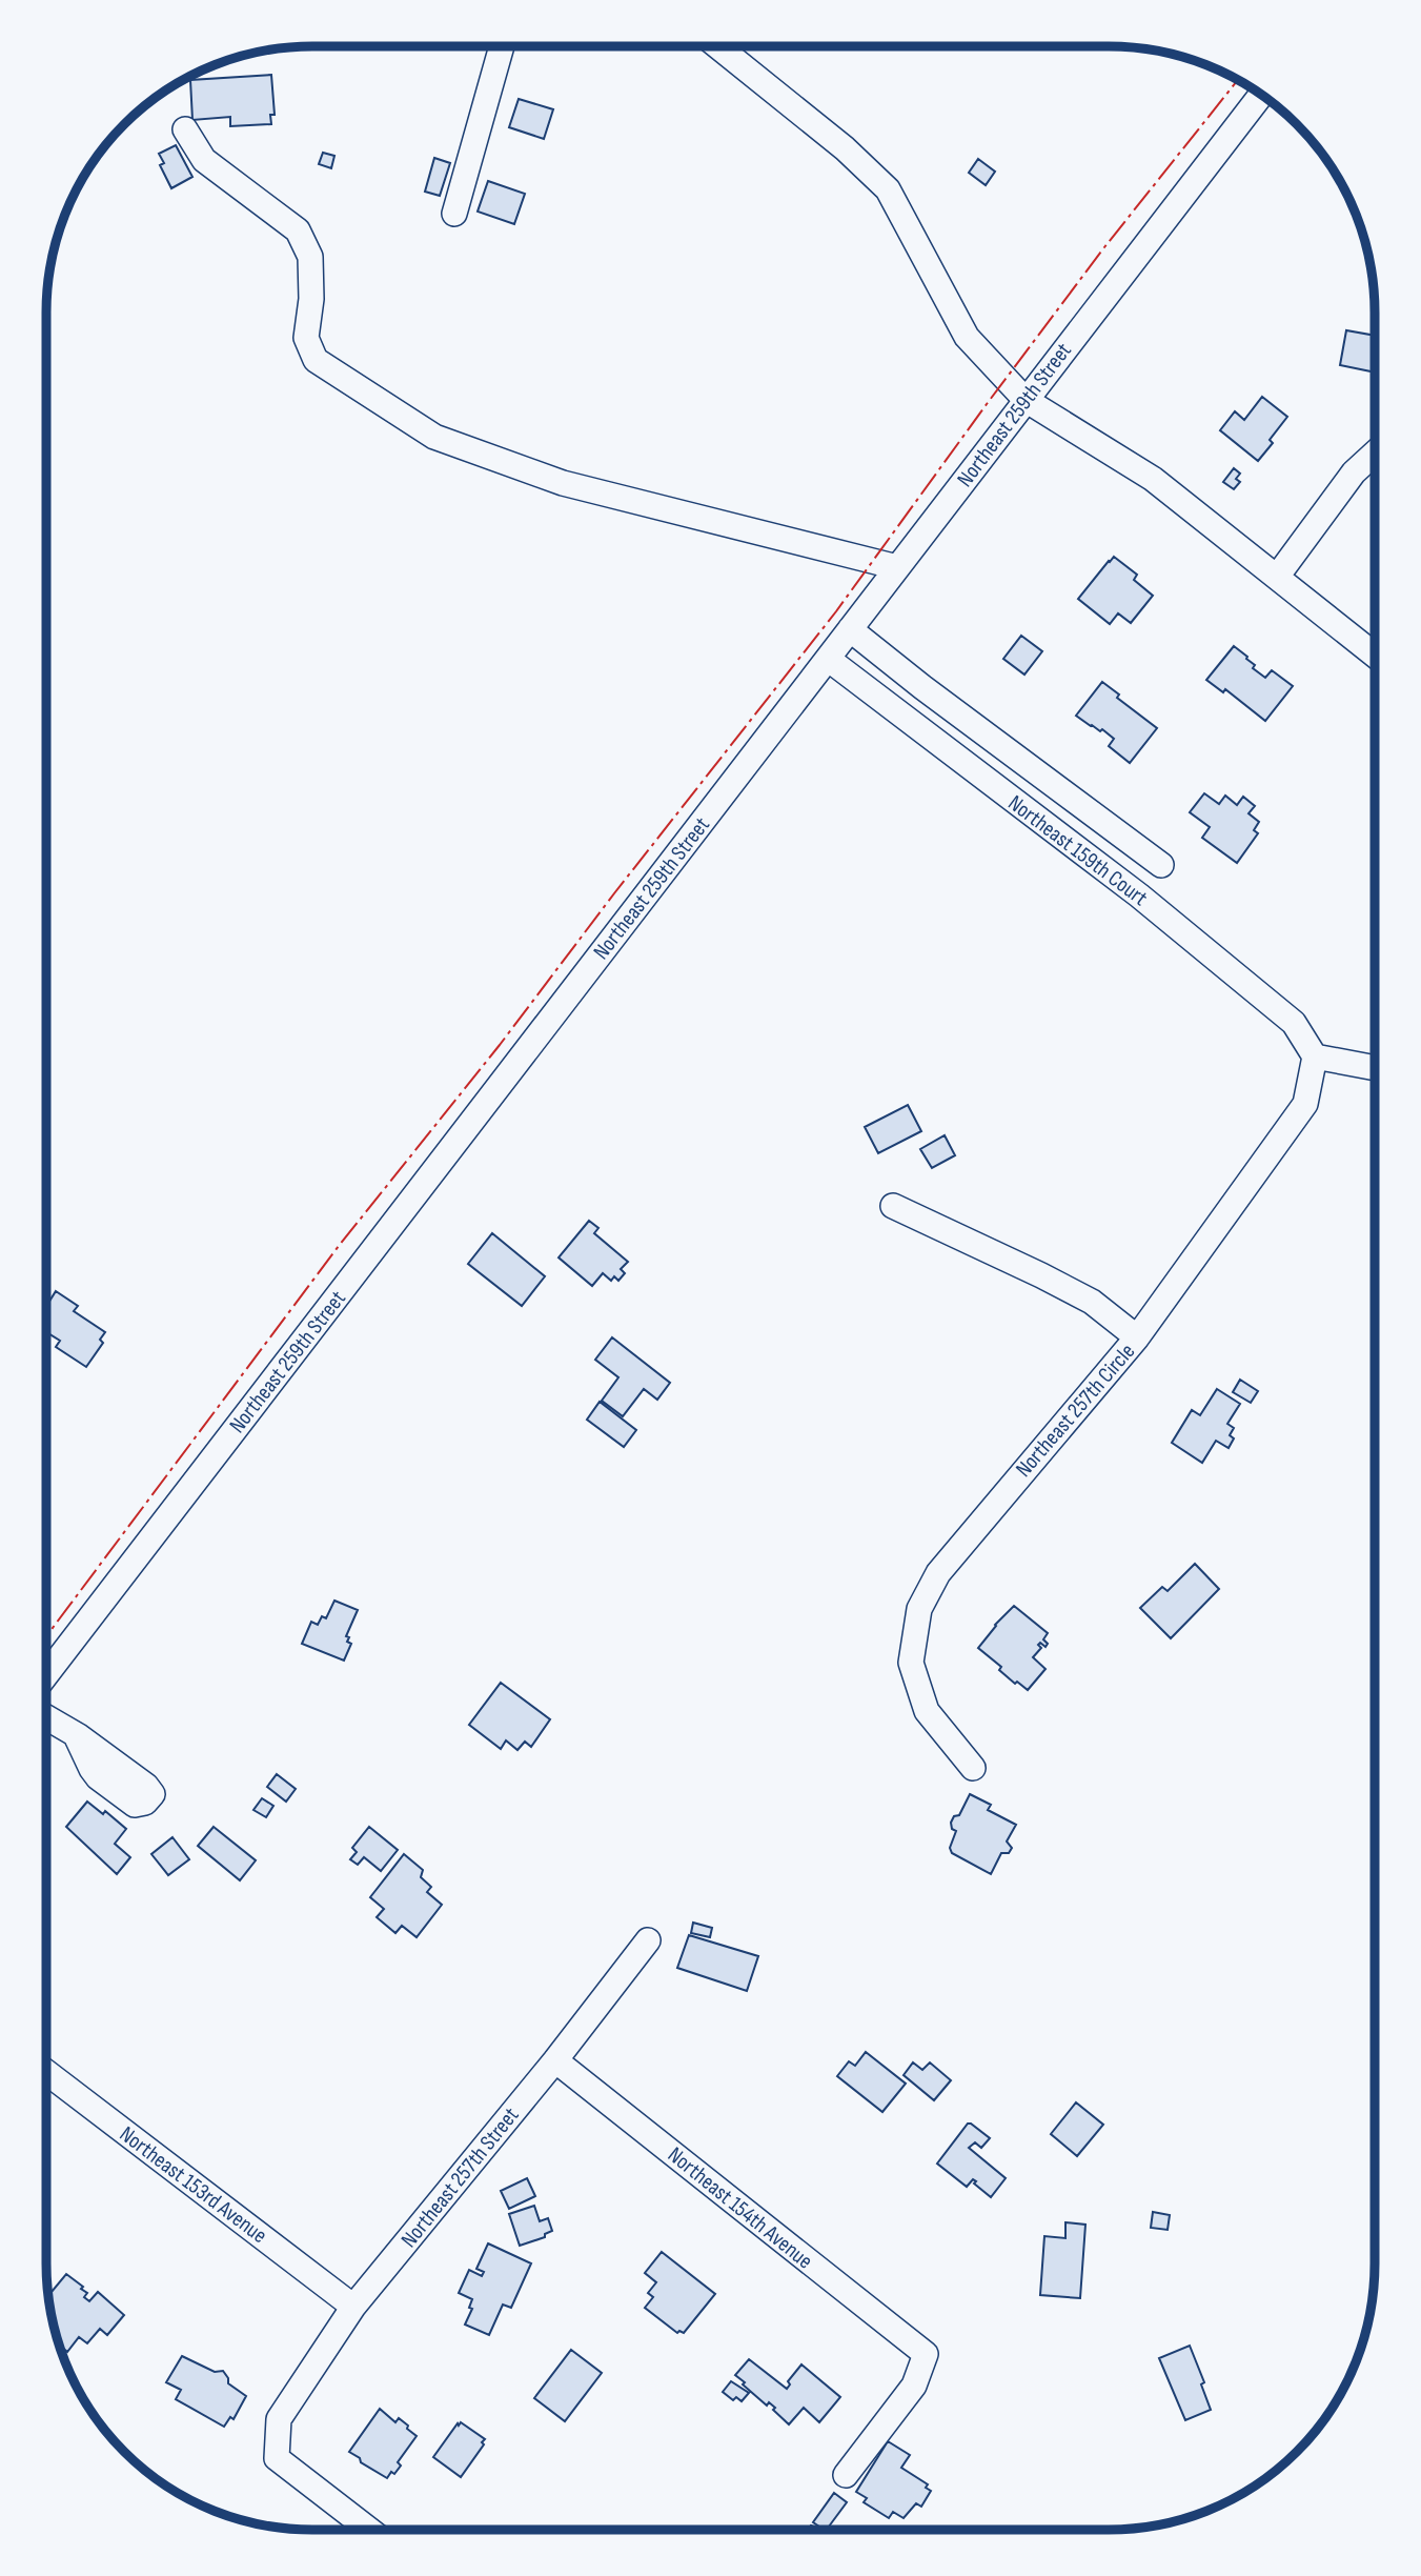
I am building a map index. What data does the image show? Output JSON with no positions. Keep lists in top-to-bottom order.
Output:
{
  "streets": {
    "street": [
      "Northeast 259th Street",
      "Northeast 159th Court",
      "Northeast 257th Circle",
      "Northeast 257th Street",
      "Northeast 153rd Avenue",
      "Northeast 154th Avenue"
    ]
  },
  "crossings": [
    ["Northeast 259th Street", "Northeast 159th Court"],
    ["Northeast 159th Court", "Northeast 257th Circle"],
    ["Northeast 257th Street", "Northeast 153rd Avenue"],
    ["Northeast 257th Street", "Northeast 154th Avenue"]
  ]
}
